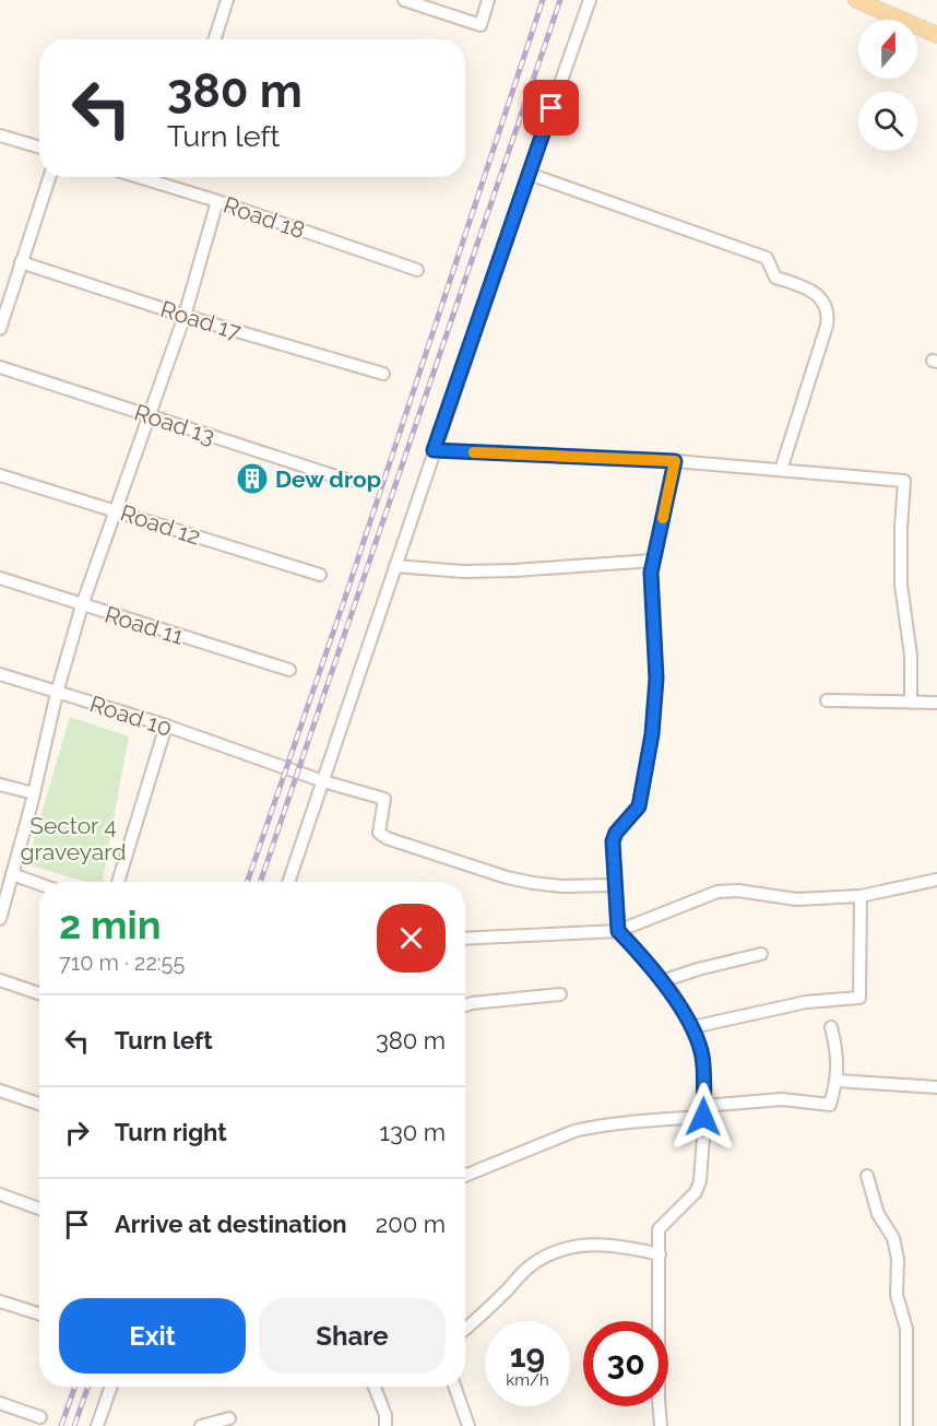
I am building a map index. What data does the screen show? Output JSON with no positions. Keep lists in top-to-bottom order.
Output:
{
  "streets": {
    "street": [
      "Road 18",
      "Road 17",
      "Road 13",
      "Road 12",
      "Road 11",
      "Road 10"
    ]
  },
  "parks": ["Sector 4 graveyard"],
  "places": {
    "building": ["Dew drop"]
  },
  "north": "top",
  "page": {
    "turn": ["380 m", "Turn left"],
    "heading": ["2 min", "710 m · 22:55"],
    "list": [
      {
        "name": "Turn left",
        "value": "380 m"
      },
      {
        "name": "Turn right",
        "value": "130 m"
      },
      {
        "name": "Arrive at destination",
        "value": "200 m"
      }
    ],
    "buttons": ["Exit", "Share"],
    "speed": "19 km/h",
    "limit": "30"
  }
}
